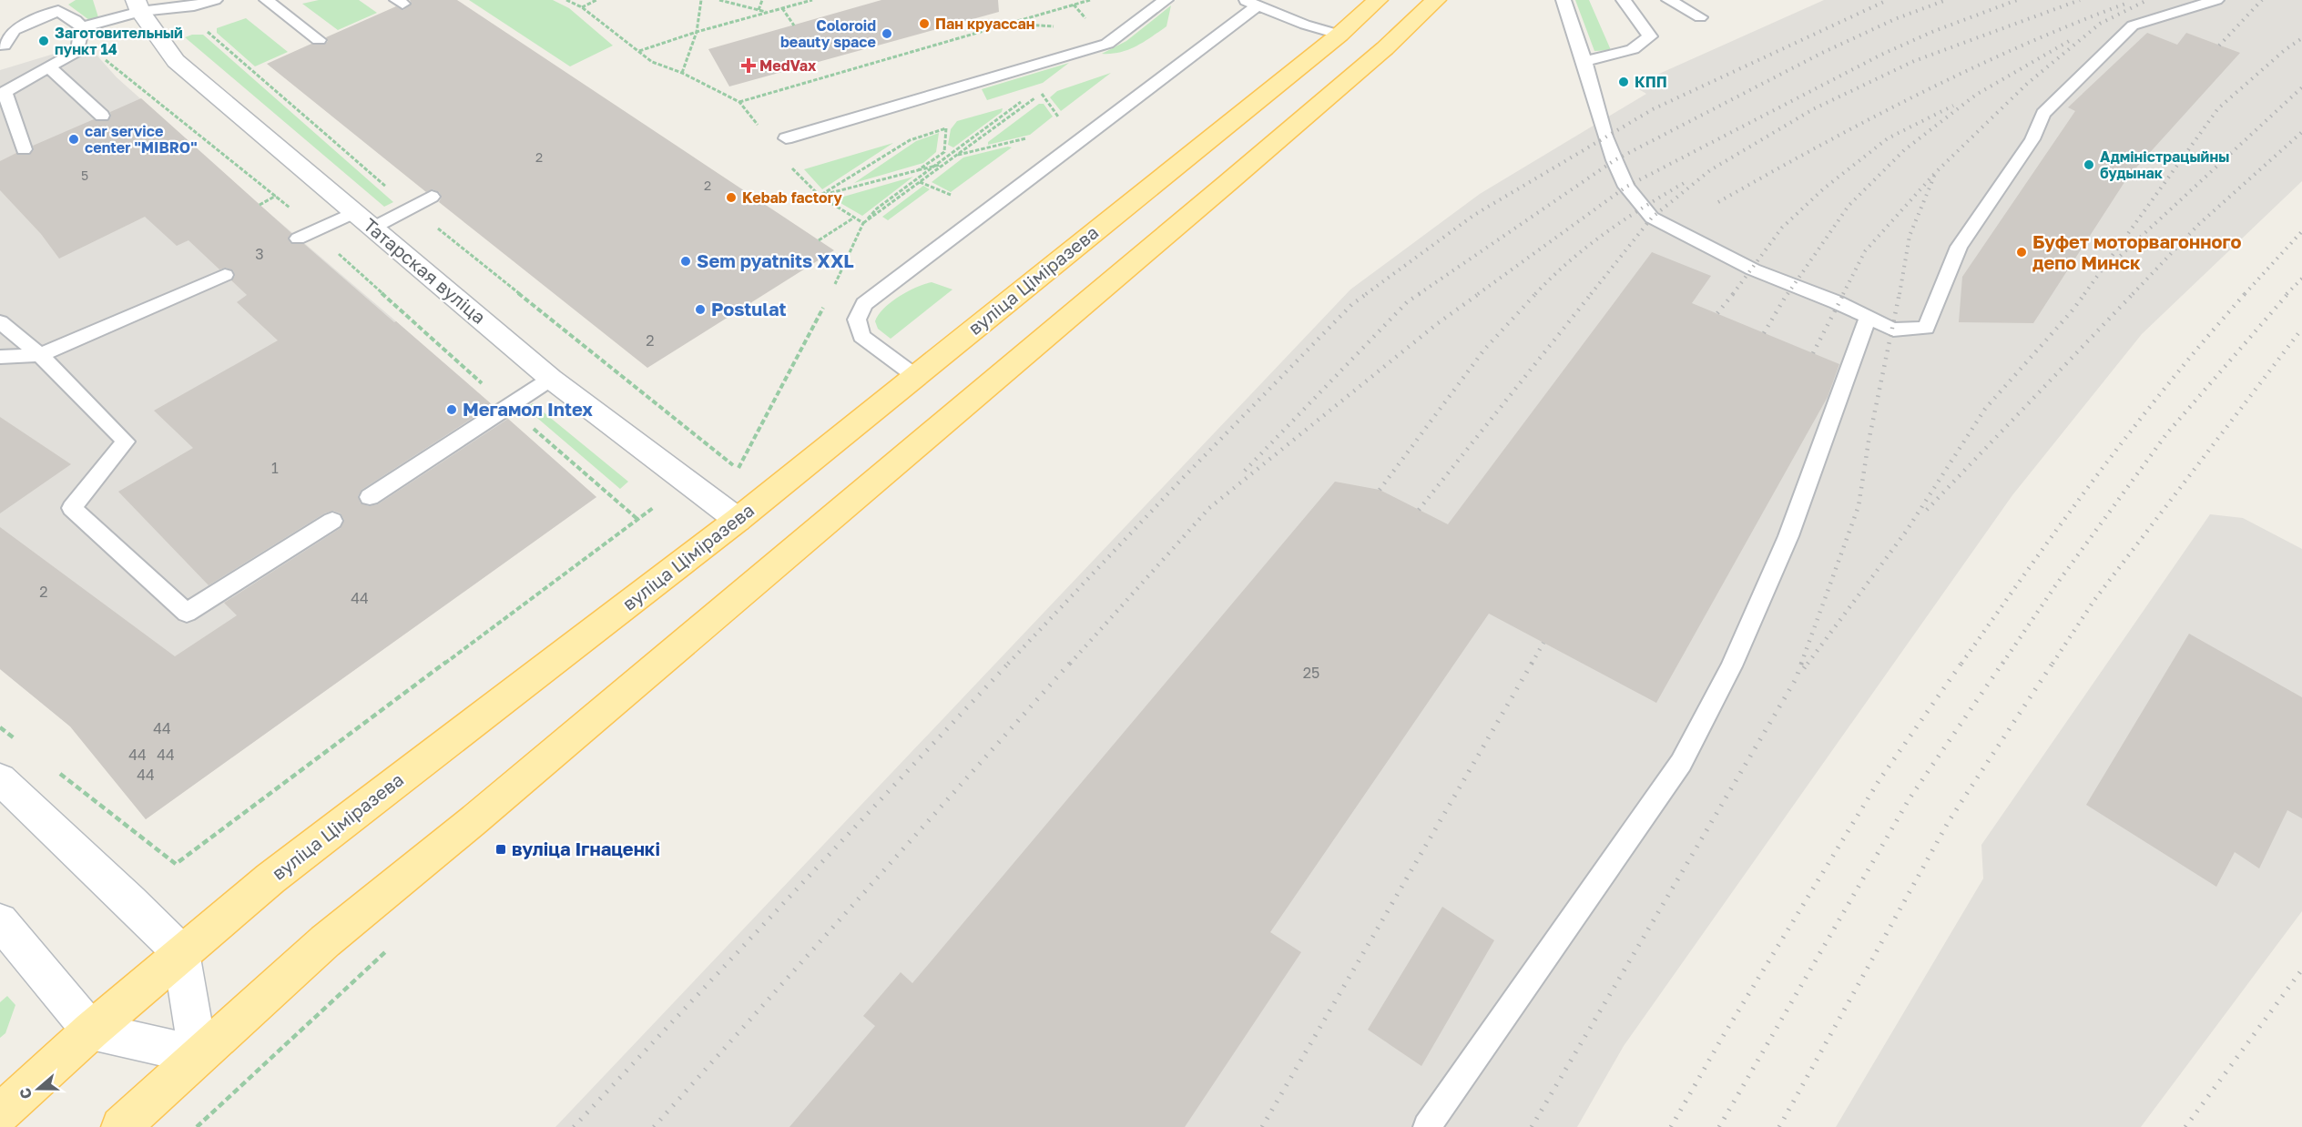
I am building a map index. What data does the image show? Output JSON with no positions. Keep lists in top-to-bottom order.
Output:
{
  "streets": {
    "main road": ["вуліца Ціміразева"],
    "street": ["Татарская вуліца"]
  },
  "crossings": [
    ["Татарская вуліца", "вуліца Ціміразева"]
  ],
  "places": {
    "other": [
      "Пан круассан",
      "Coloroid beauty space",
      "Заготовительный пункт 14",
      "КПП",
      "car service center \"MIBRO\"",
      "Адміністрацыйны будынак",
      "Kebab factory",
      "Буфет моторвагонного депо Минск",
      "Sem pyatnits XXL",
      "Postulat",
      "Мегамол Intex"
    ],
    "health": ["MedVax"],
    "transit": ["вуліца Ігнаценкі"]
  },
  "house_numbers": [
    "2",
    "5",
    "2",
    "3",
    "2",
    "1",
    "2",
    "44",
    "25",
    "44",
    "44",
    "44",
    "44"
  ],
  "north": "left"
}
